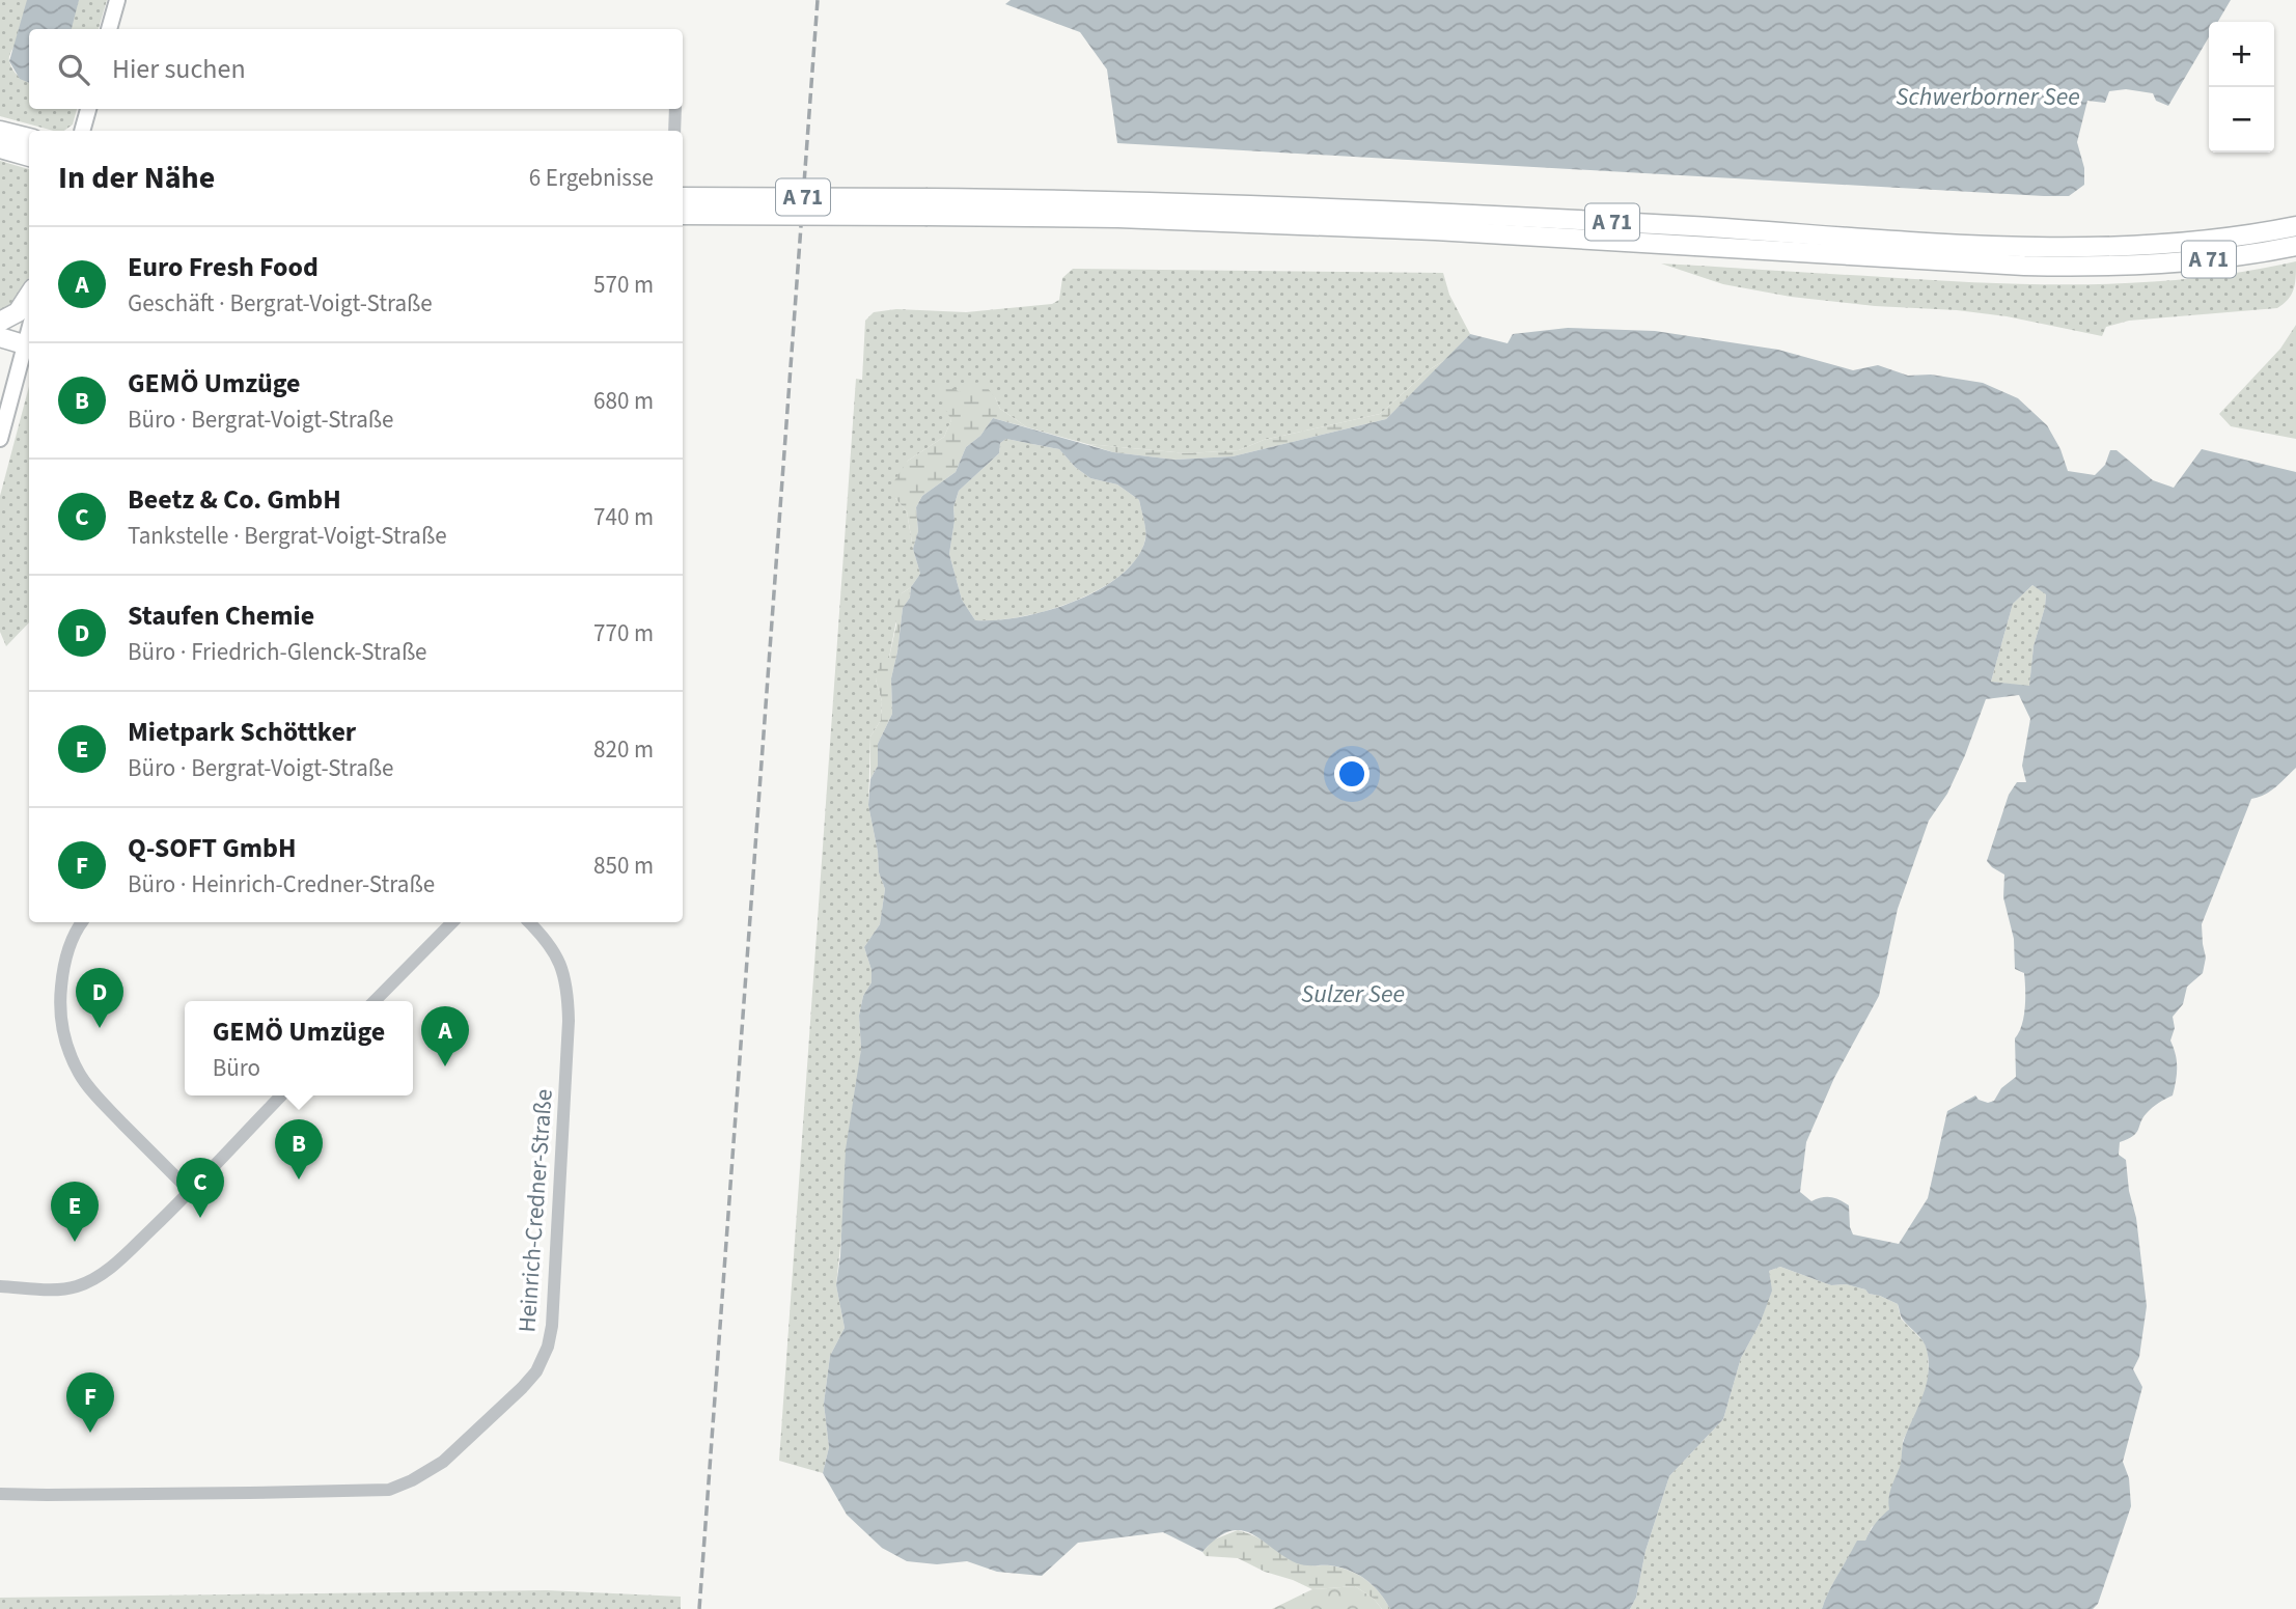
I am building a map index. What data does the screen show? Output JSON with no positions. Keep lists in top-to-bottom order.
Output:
{
  "streets": {
    "highway": ["A 71"],
    "street": ["Heinrich-Credner-Straße"]
  },
  "water": ["Schwerborner See", "Sulzer See"],
  "page": {
    "map_buttons": ["+", "−"],
    "search": "Hier suchen",
    "heading": ["In der Nähe", "6 Ergebnisse"],
    "list": [
      {
        "mark": "A",
        "name": "Euro Fresh Food",
        "note": "Geschäft · Bergrat-Voigt-Straße",
        "value": "570 m"
      },
      {
        "mark": "B",
        "name": "GEMÖ Umzüge",
        "note": "Büro · Bergrat-Voigt-Straße",
        "value": "680 m"
      },
      {
        "mark": "C",
        "name": "Beetz & Co. GmbH",
        "note": "Tankstelle · Bergrat-Voigt-Straße",
        "value": "740 m"
      },
      {
        "mark": "D",
        "name": "Staufen Chemie",
        "note": "Büro · Friedrich-Glenck-Straße",
        "value": "770 m"
      },
      {
        "mark": "E",
        "name": "Mietpark Schöttker",
        "note": "Büro · Bergrat-Voigt-Straße",
        "value": "820 m"
      },
      {
        "mark": "F",
        "name": "Q-SOFT GmbH",
        "note": "Büro · Heinrich-Credner-Straße",
        "value": "850 m"
      }
    ],
    "pins": [
      "D",
      "A",
      "B",
      "C",
      "E",
      "F"
    ],
    "popup": ["GEMÖ Umzüge", "Büro"]
  }
}
